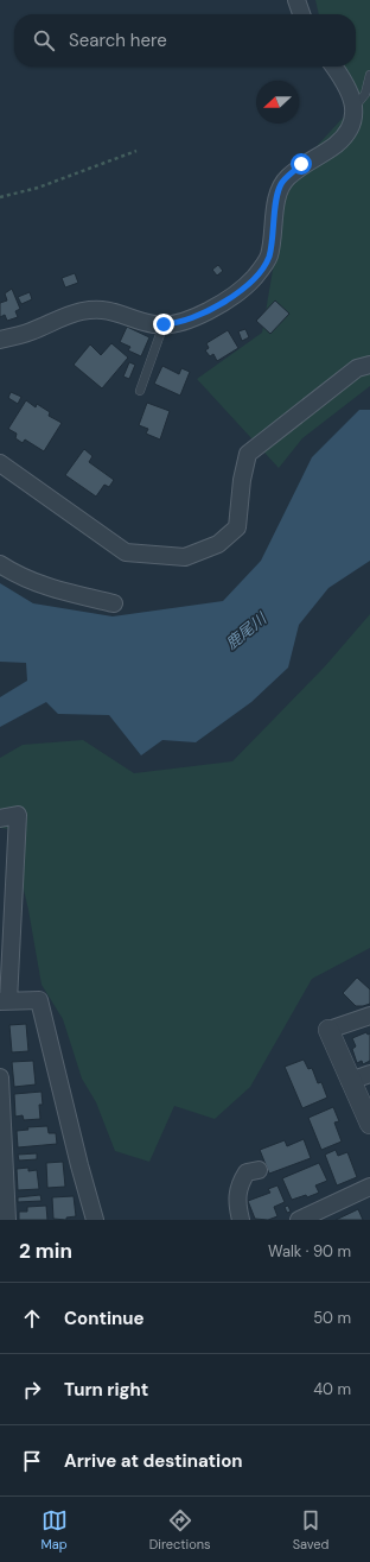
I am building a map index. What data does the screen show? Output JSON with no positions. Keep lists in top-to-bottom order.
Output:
{
  "water": ["鹿尾川"],
  "north": "left",
  "page": {
    "search": "Search here",
    "heading": ["2 min", "Walk · 90 m"],
    "list": [
      ["Continue", "50 m"],
      ["Turn right", "40 m"],
      "Arrive at destination"
    ],
    "nav": ["Map", "Directions", "Saved"]
  }
}
